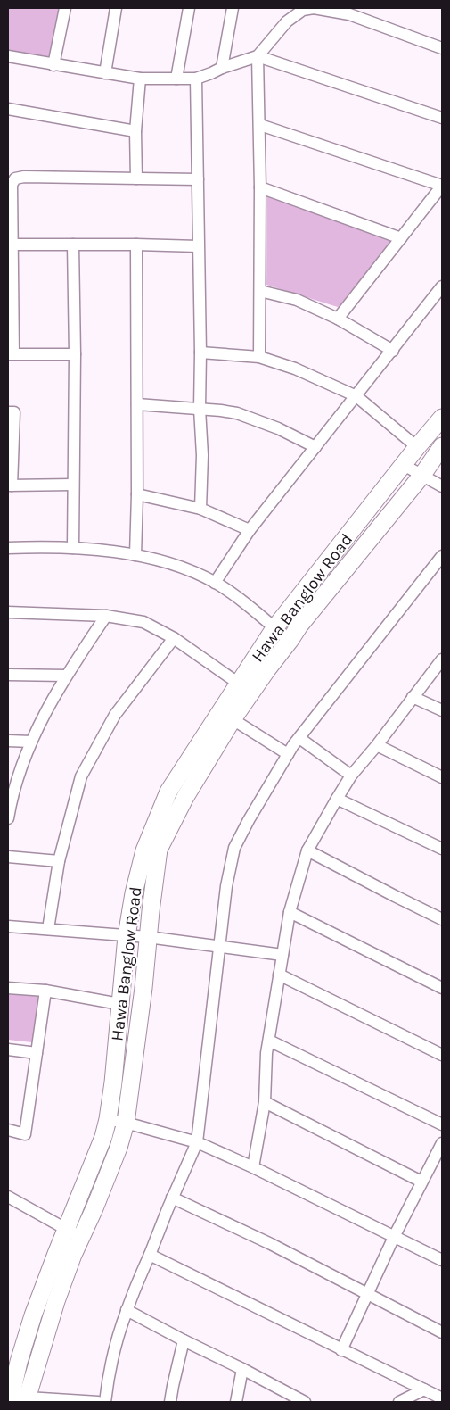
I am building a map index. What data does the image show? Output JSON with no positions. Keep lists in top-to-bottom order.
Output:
{
  "streets": {
    "street": ["Hawa Banglow Road"]
  }
}
